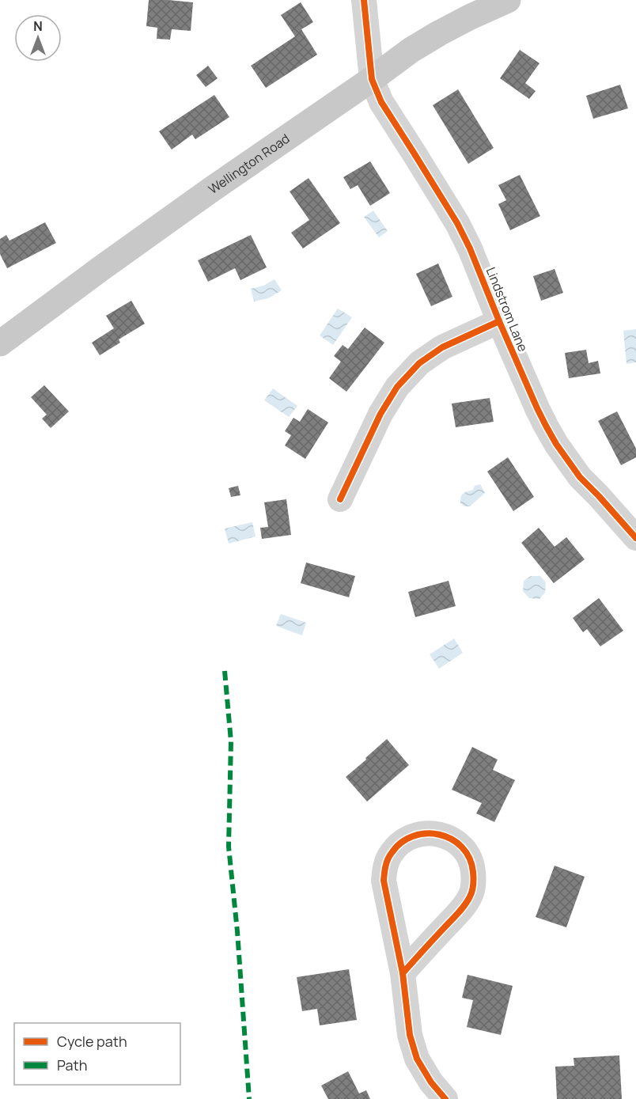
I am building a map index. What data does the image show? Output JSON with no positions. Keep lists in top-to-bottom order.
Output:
{
  "streets": {
    "main road": ["Wellington Road"],
    "street": ["Lindstrom Lane"]
  },
  "crossings": [
    ["Wellington Road", "Lindstrom Lane"]
  ],
  "legend": ["Cycle path", "Path"],
  "north": "top"
}
